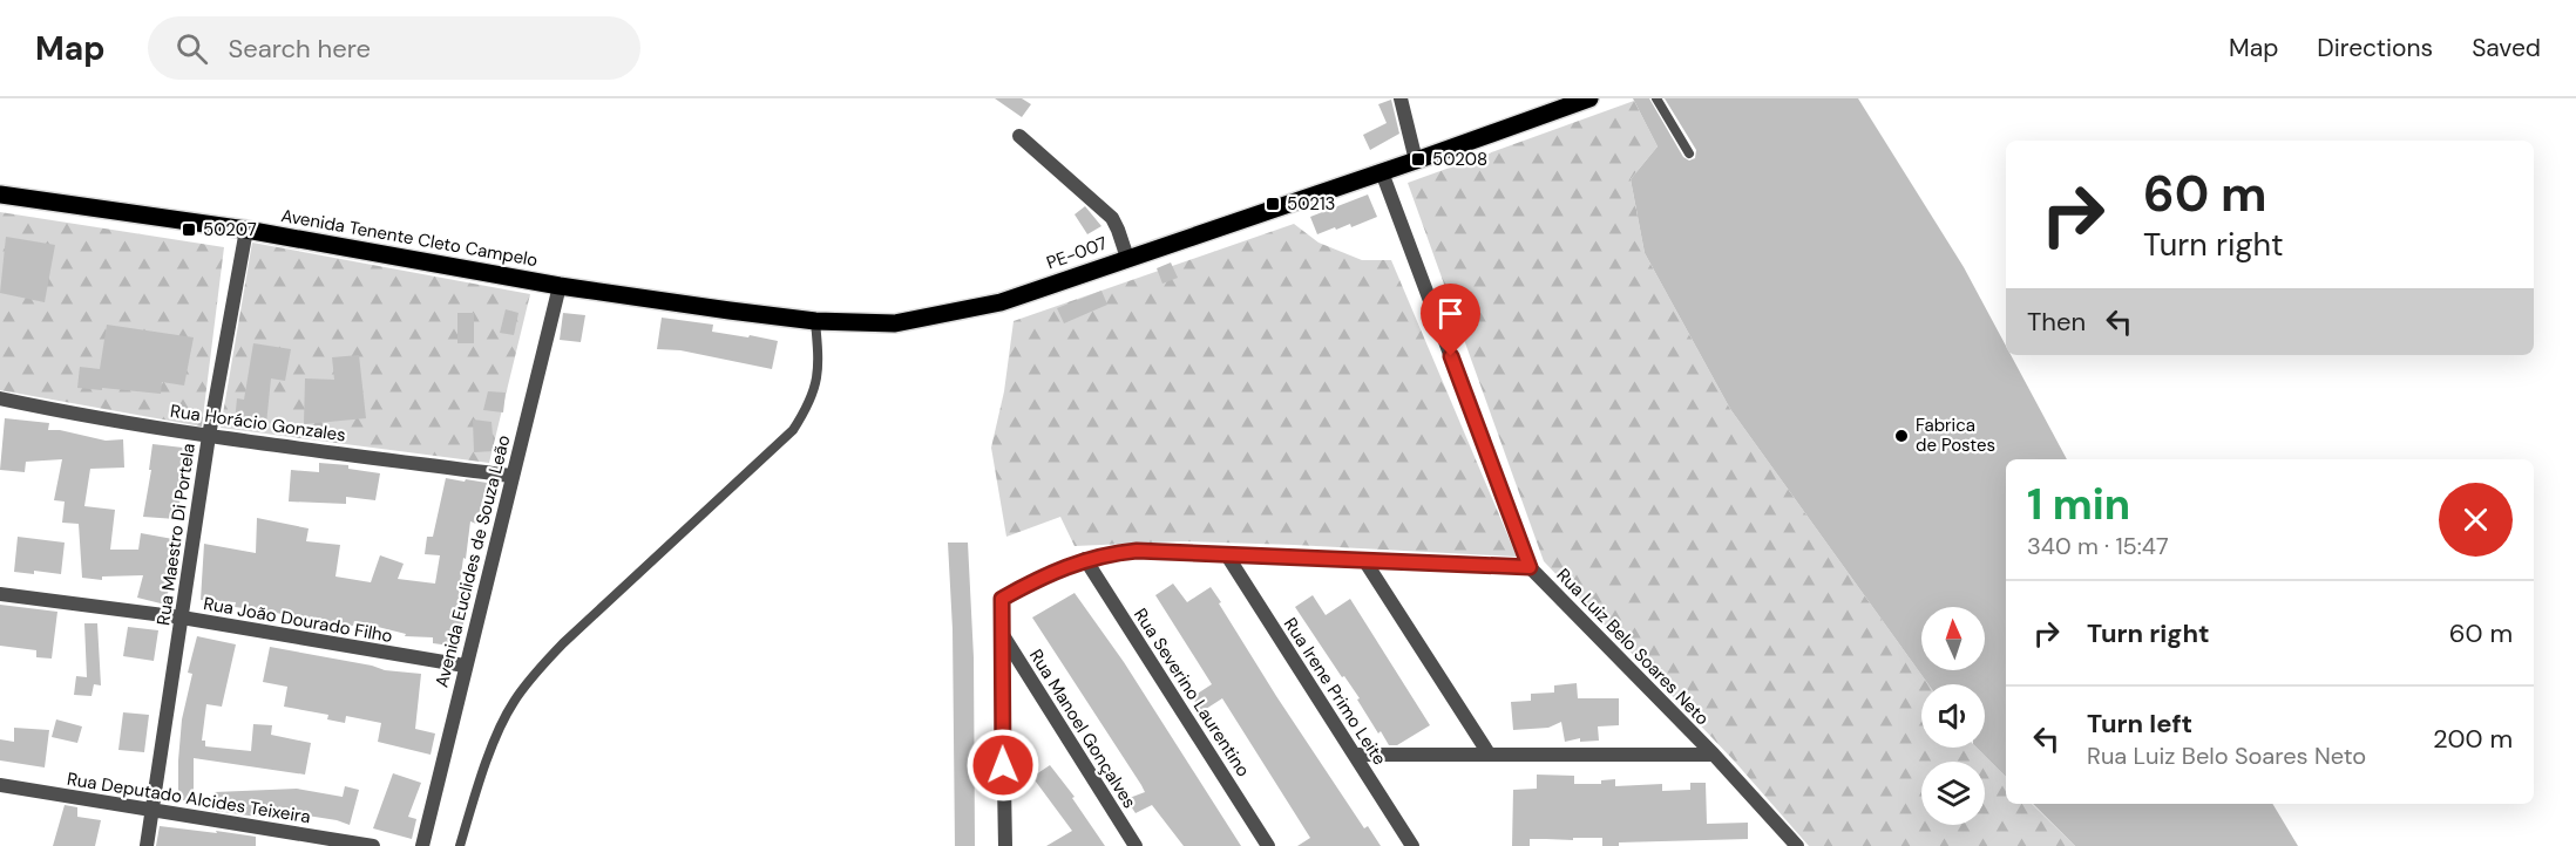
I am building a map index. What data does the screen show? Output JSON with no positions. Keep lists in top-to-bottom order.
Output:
{
  "streets": {
    "main road": ["Avenida Tenente Cleto Campelo", "PE-007"],
    "street": [
      "Rua Horácio Gonzales",
      "Rua Maestro Di Portela",
      "Avenida Euclides de Souza Leão",
      "Rua João Dourado Filho",
      "Rua Luiz Belo Soares Neto",
      "Rua Irene Primo Leite",
      "Rua Severino Laurentino",
      "Rua Manoel Gonçalves",
      "Rua Deputado Alcides Teixeira"
    ]
  },
  "crossings": [
    ["Avenida Tenente Cleto Campelo", "PE-007"],
    ["Avenida Tenente Cleto Campelo", "Rua Maestro Di Portela"],
    ["Avenida Tenente Cleto Campelo", "Avenida Euclides de Souza Leão"],
    ["PE-007", "Avenida Euclides de Souza Leão"],
    ["PE-007", "Rua Luiz Belo Soares Neto"],
    ["Rua Horácio Gonzales", "Rua Maestro Di Portela"],
    ["Rua Horácio Gonzales", "Avenida Euclides de Souza Leão"],
    ["Rua Maestro Di Portela", "Rua João Dourado Filho"],
    ["Rua Maestro Di Portela", "Rua Deputado Alcides Teixeira"],
    ["Avenida Euclides de Souza Leão", "Rua João Dourado Filho"]
  ],
  "places": {
    "transit": ["50208", "50213", "50207"],
    "other": ["Fabrica de Postes"]
  },
  "north": "top",
  "page": {
    "header": "Map",
    "search": "Search here",
    "nav": ["Map", "Directions", "Saved"],
    "turn": ["60 m", "Turn right"],
    "then": "Then",
    "heading": ["1 min", "340 m · 15:47"],
    "list": [
      {
        "name": "Turn right",
        "value": "60 m"
      },
      {
        "name": "Turn left",
        "note": "Rua Luiz Belo Soares Neto",
        "value": "200 m"
      }
    ]
  }
}
